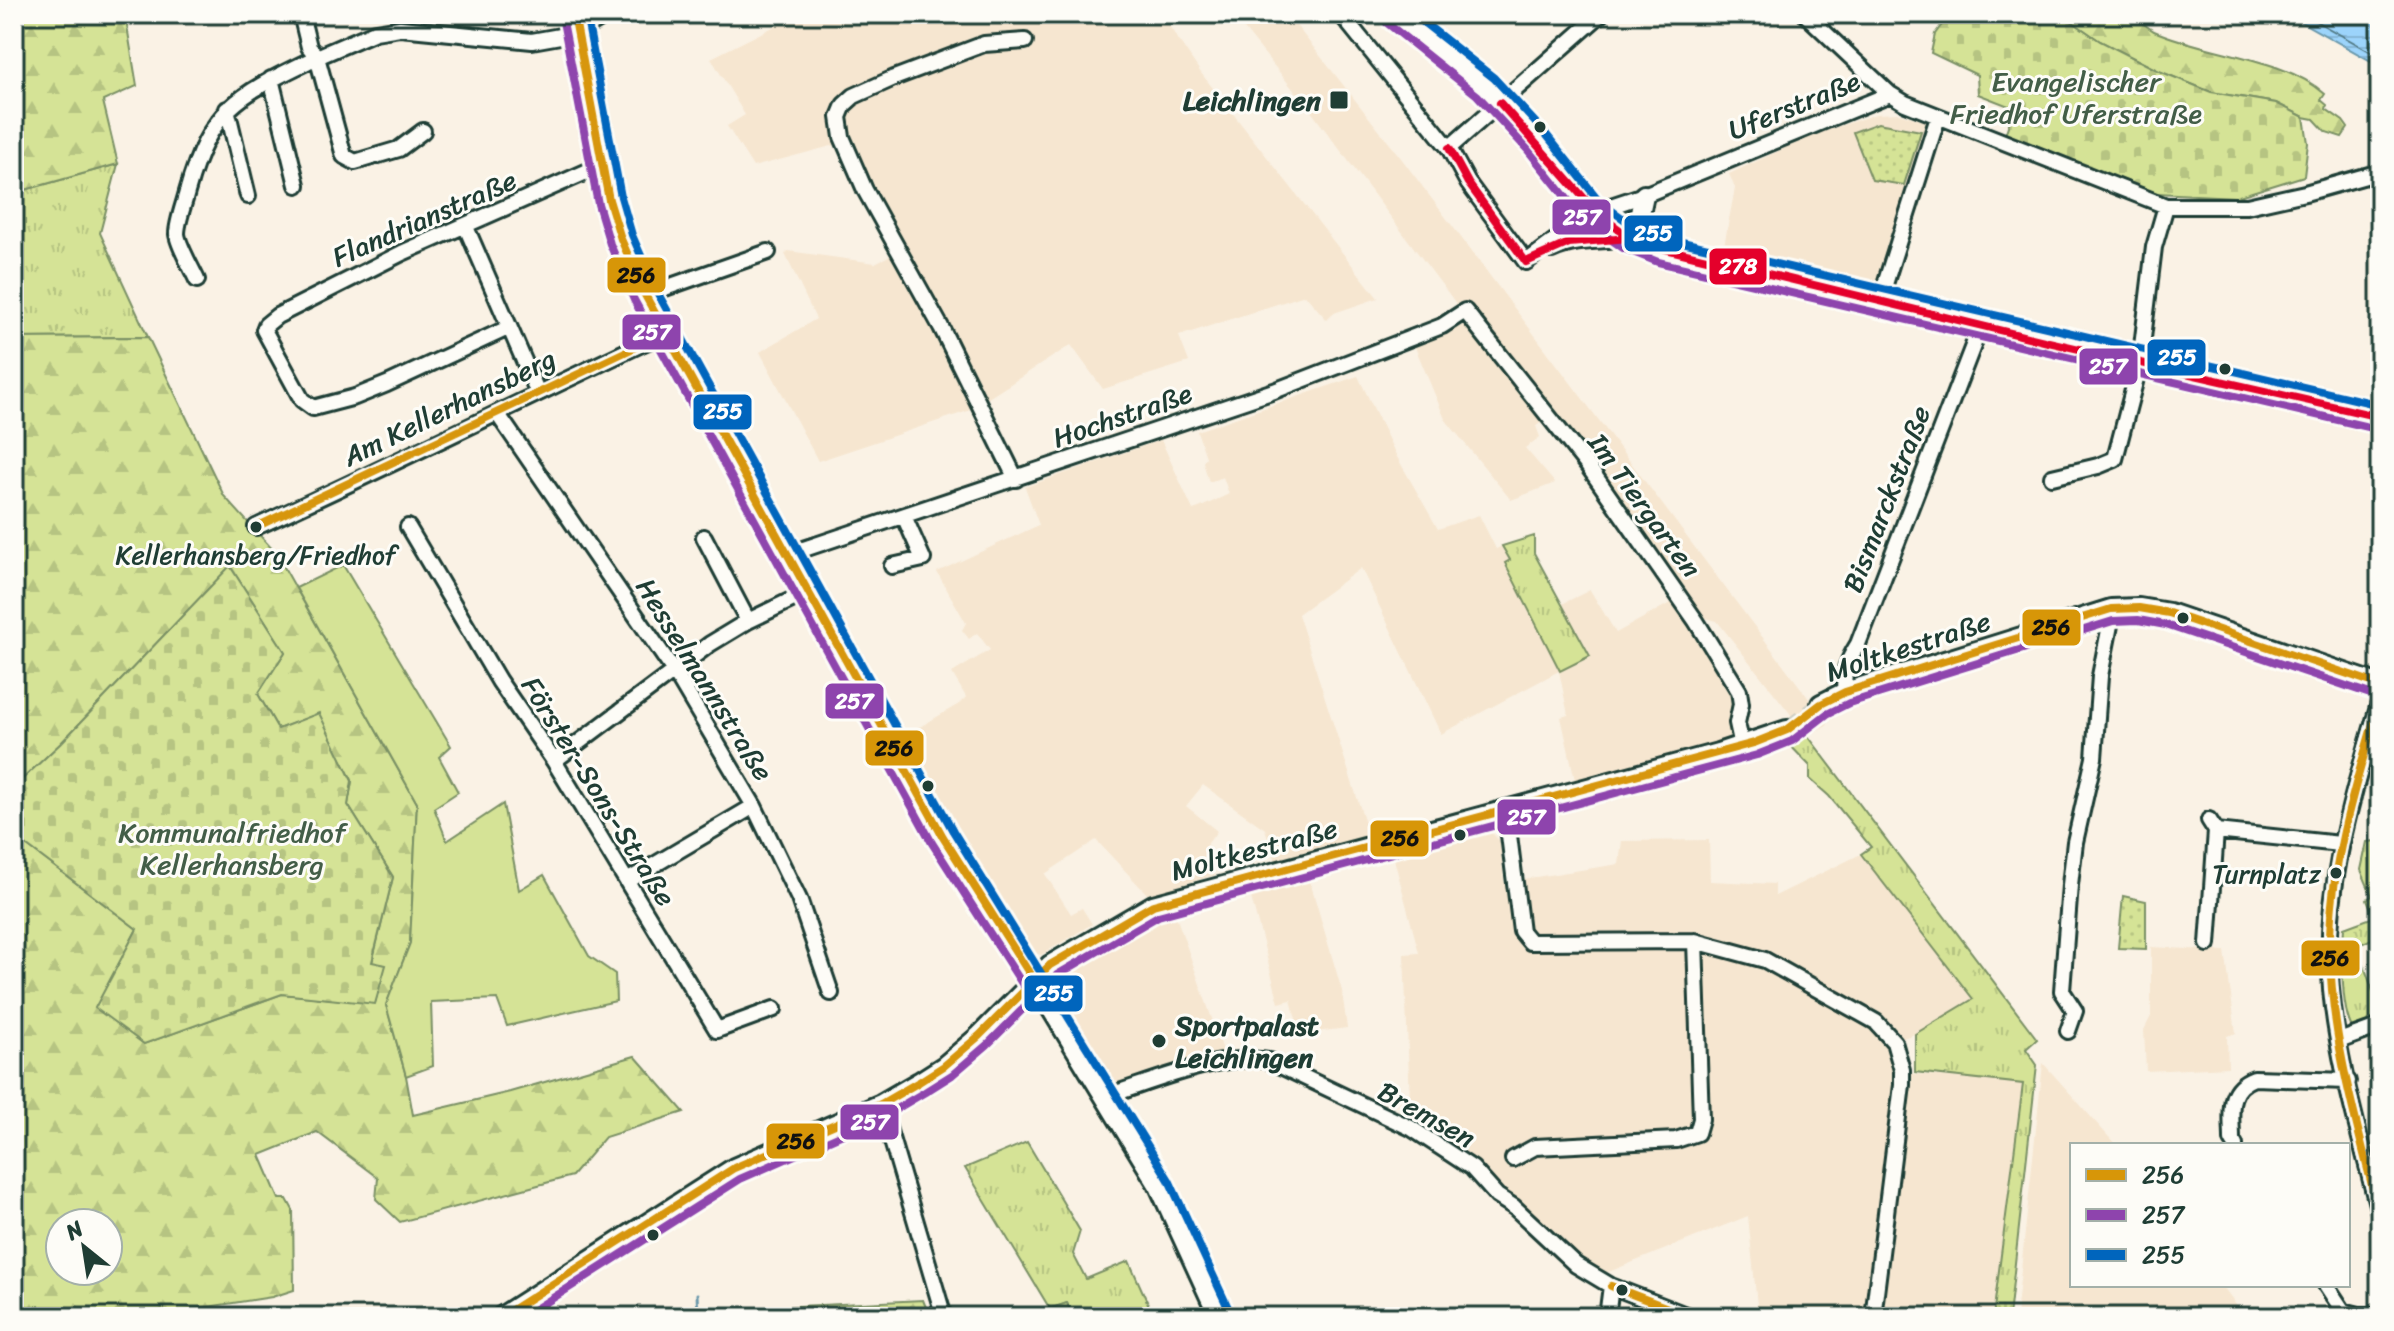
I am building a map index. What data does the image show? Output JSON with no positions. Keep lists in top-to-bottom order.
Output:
{
  "streets": {
    "main road": ["Moltkestraße"],
    "street": [
      "Uferstraße",
      "Flandrianstraße",
      "Am Kellerhansberg",
      "Hochstraße",
      "Bismarckstraße",
      "Im Tiergarten",
      "Hesselmannstraße",
      "Förster-Sons-Straße",
      "Bremsen"
    ]
  },
  "crossings": [
    ["Am Kellerhansberg", "Hesselmannstraße"],
    ["Hochstraße", "Im Tiergarten"],
    ["Bismarckstraße", "Moltkestraße"],
    ["Im Tiergarten", "Moltkestraße"]
  ],
  "parks": ["Evangelischer Friedhof Uferstraße", "Kommunalfriedhof Kellerhansberg"],
  "places": {
    "transit": ["Leichlingen"],
    "other": ["Kellerhansberg/Friedhof", "Turnplatz", "Sportpalast Leichlingen"]
  },
  "lines": [
    "transit line 256",
    "transit line 255",
    "transit line 257",
    "transit line 278"
  ],
  "legend": ["256", "257", "255"],
  "north": "top left"
}
